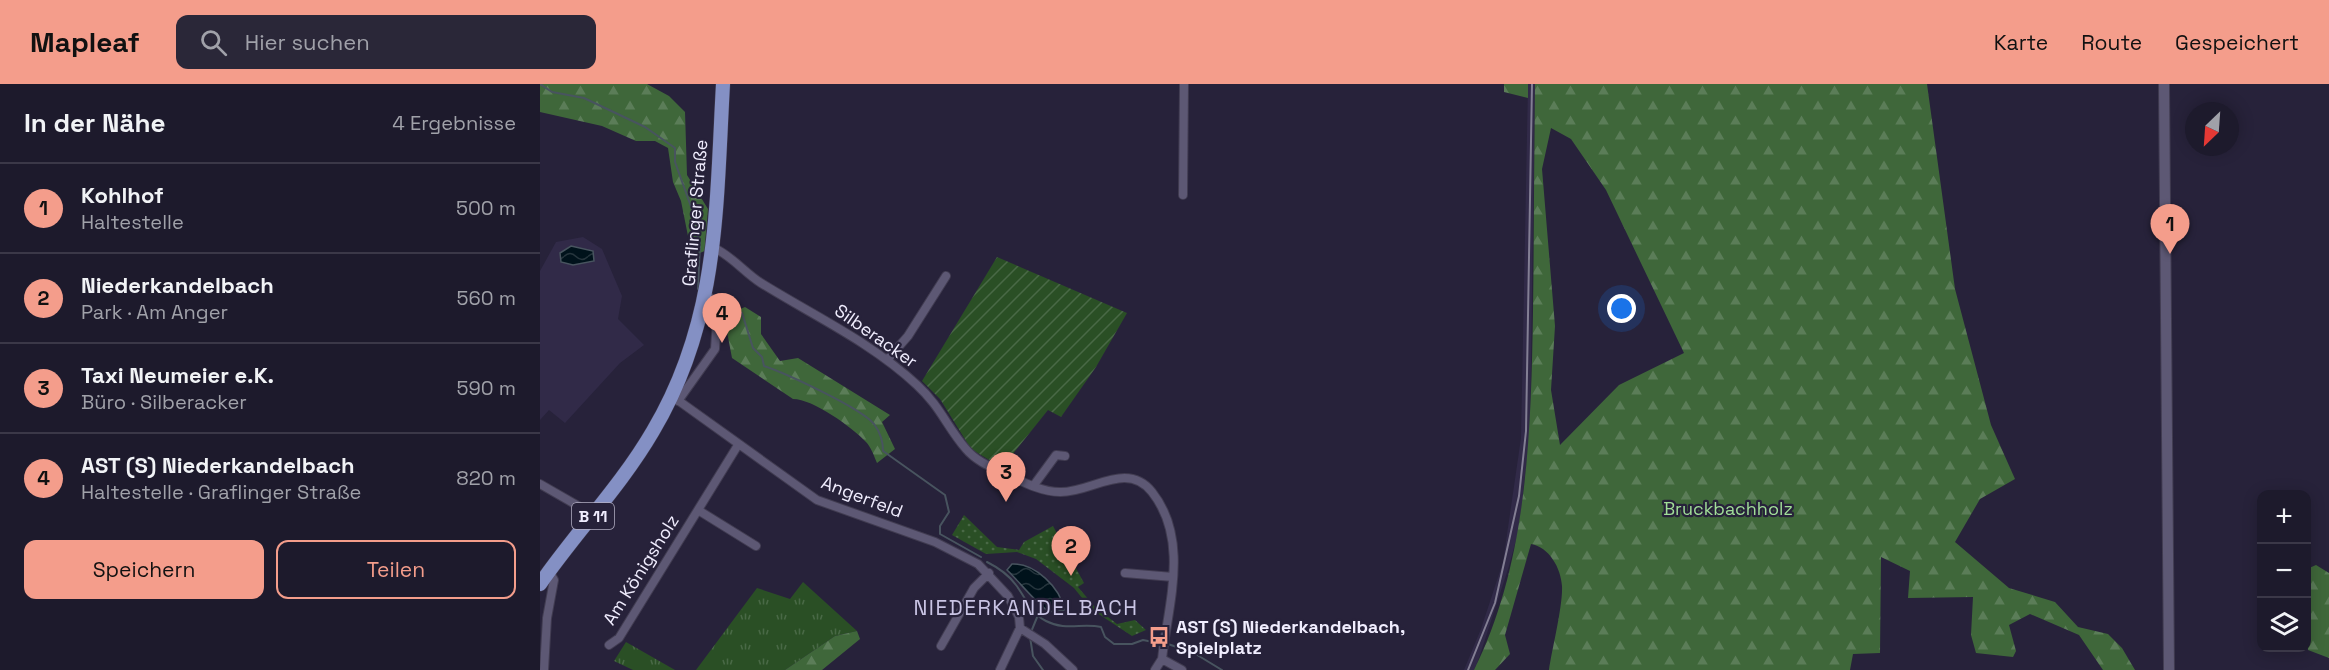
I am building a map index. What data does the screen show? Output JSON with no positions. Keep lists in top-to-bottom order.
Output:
{
  "streets": {
    "main road": ["Graflinger Straße", "B 11"],
    "street": ["Silberacker", "Angerfeld", "Am Königsholz"]
  },
  "crossings": [
    ["Graflinger Straße", "Silberacker"],
    ["Graflinger Straße", "Angerfeld"],
    ["Angerfeld", "Am Königsholz"]
  ],
  "districts": ["NIEDERKANDELBACH"],
  "parks": ["Bruckbachholz"],
  "places": {
    "bus stop": ["AST (S) Niederkandelbach, Spielplatz"]
  },
  "north": "bottom left",
  "page": {
    "header": "Mapleaf",
    "search": "Hier suchen",
    "nav": ["Karte", "Route", "Gespeichert"],
    "heading": ["In der Nähe", "4 Ergebnisse"],
    "list": [
      {
        "mark": "1",
        "name": "Kohlhof",
        "note": "Haltestelle",
        "value": "500 m"
      },
      {
        "mark": "2",
        "name": "Niederkandelbach",
        "note": "Park · Am Anger",
        "value": "560 m"
      },
      {
        "mark": "3",
        "name": "Taxi Neumeier e.K.",
        "note": "Büro · Silberacker",
        "value": "590 m"
      },
      {
        "mark": "4",
        "name": "AST (S) Niederkandelbach",
        "note": "Haltestelle · Graflinger Straße",
        "value": "820 m"
      }
    ],
    "pins": [
      "1",
      "4",
      "3",
      "2"
    ],
    "map_buttons": ["+", "−"],
    "buttons": ["Speichern", "Teilen"]
  }
}
